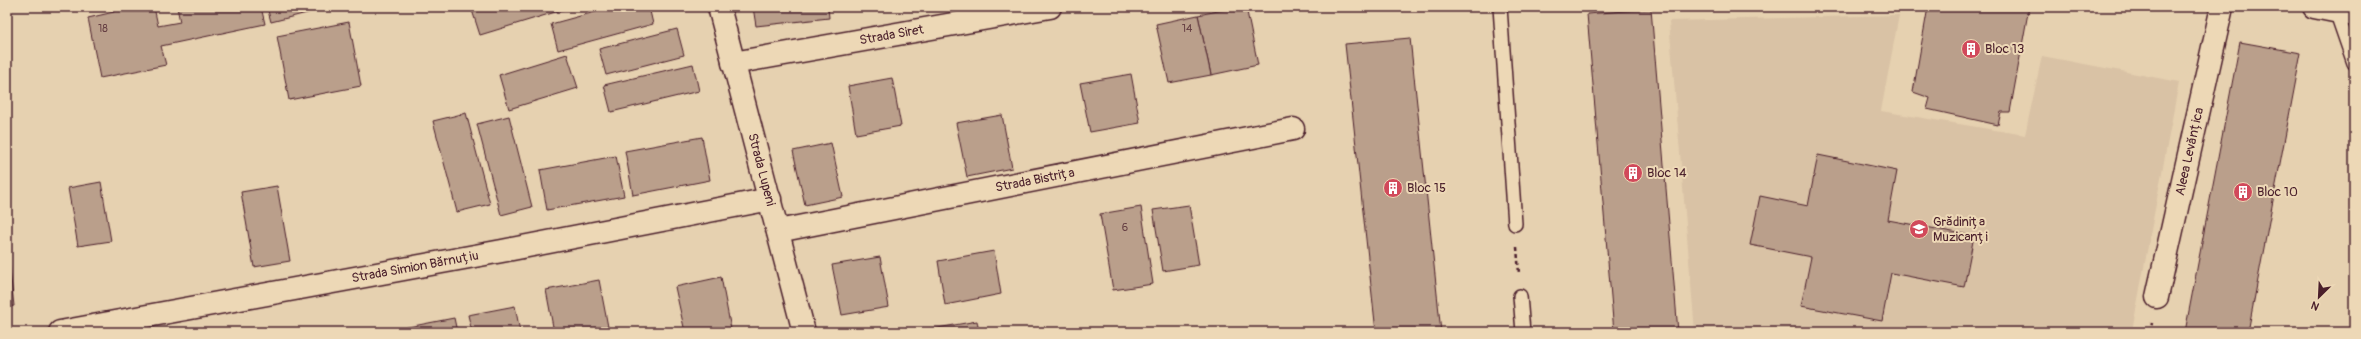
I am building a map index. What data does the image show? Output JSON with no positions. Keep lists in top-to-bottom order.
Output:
{
  "streets": {
    "street": [
      "Strada Siret",
      "Aleea Levănțica",
      "Strada Lupeni",
      "Strada Bistrița",
      "Strada Simion Bărnuțiu"
    ]
  },
  "crossings": [
    ["Strada Siret", "Strada Lupeni"],
    ["Strada Lupeni", "Strada Bistrița"],
    ["Strada Lupeni", "Strada Simion Bărnuțiu"]
  ],
  "places": {
    "building": [
      "Bloc 13",
      "Bloc 14",
      "Bloc 15",
      "Bloc 10"
    ],
    "school or university": ["Grădinița Muzicanți"]
  },
  "house_numbers": ["18", "14", "6"],
  "north": "bottom left"
}
